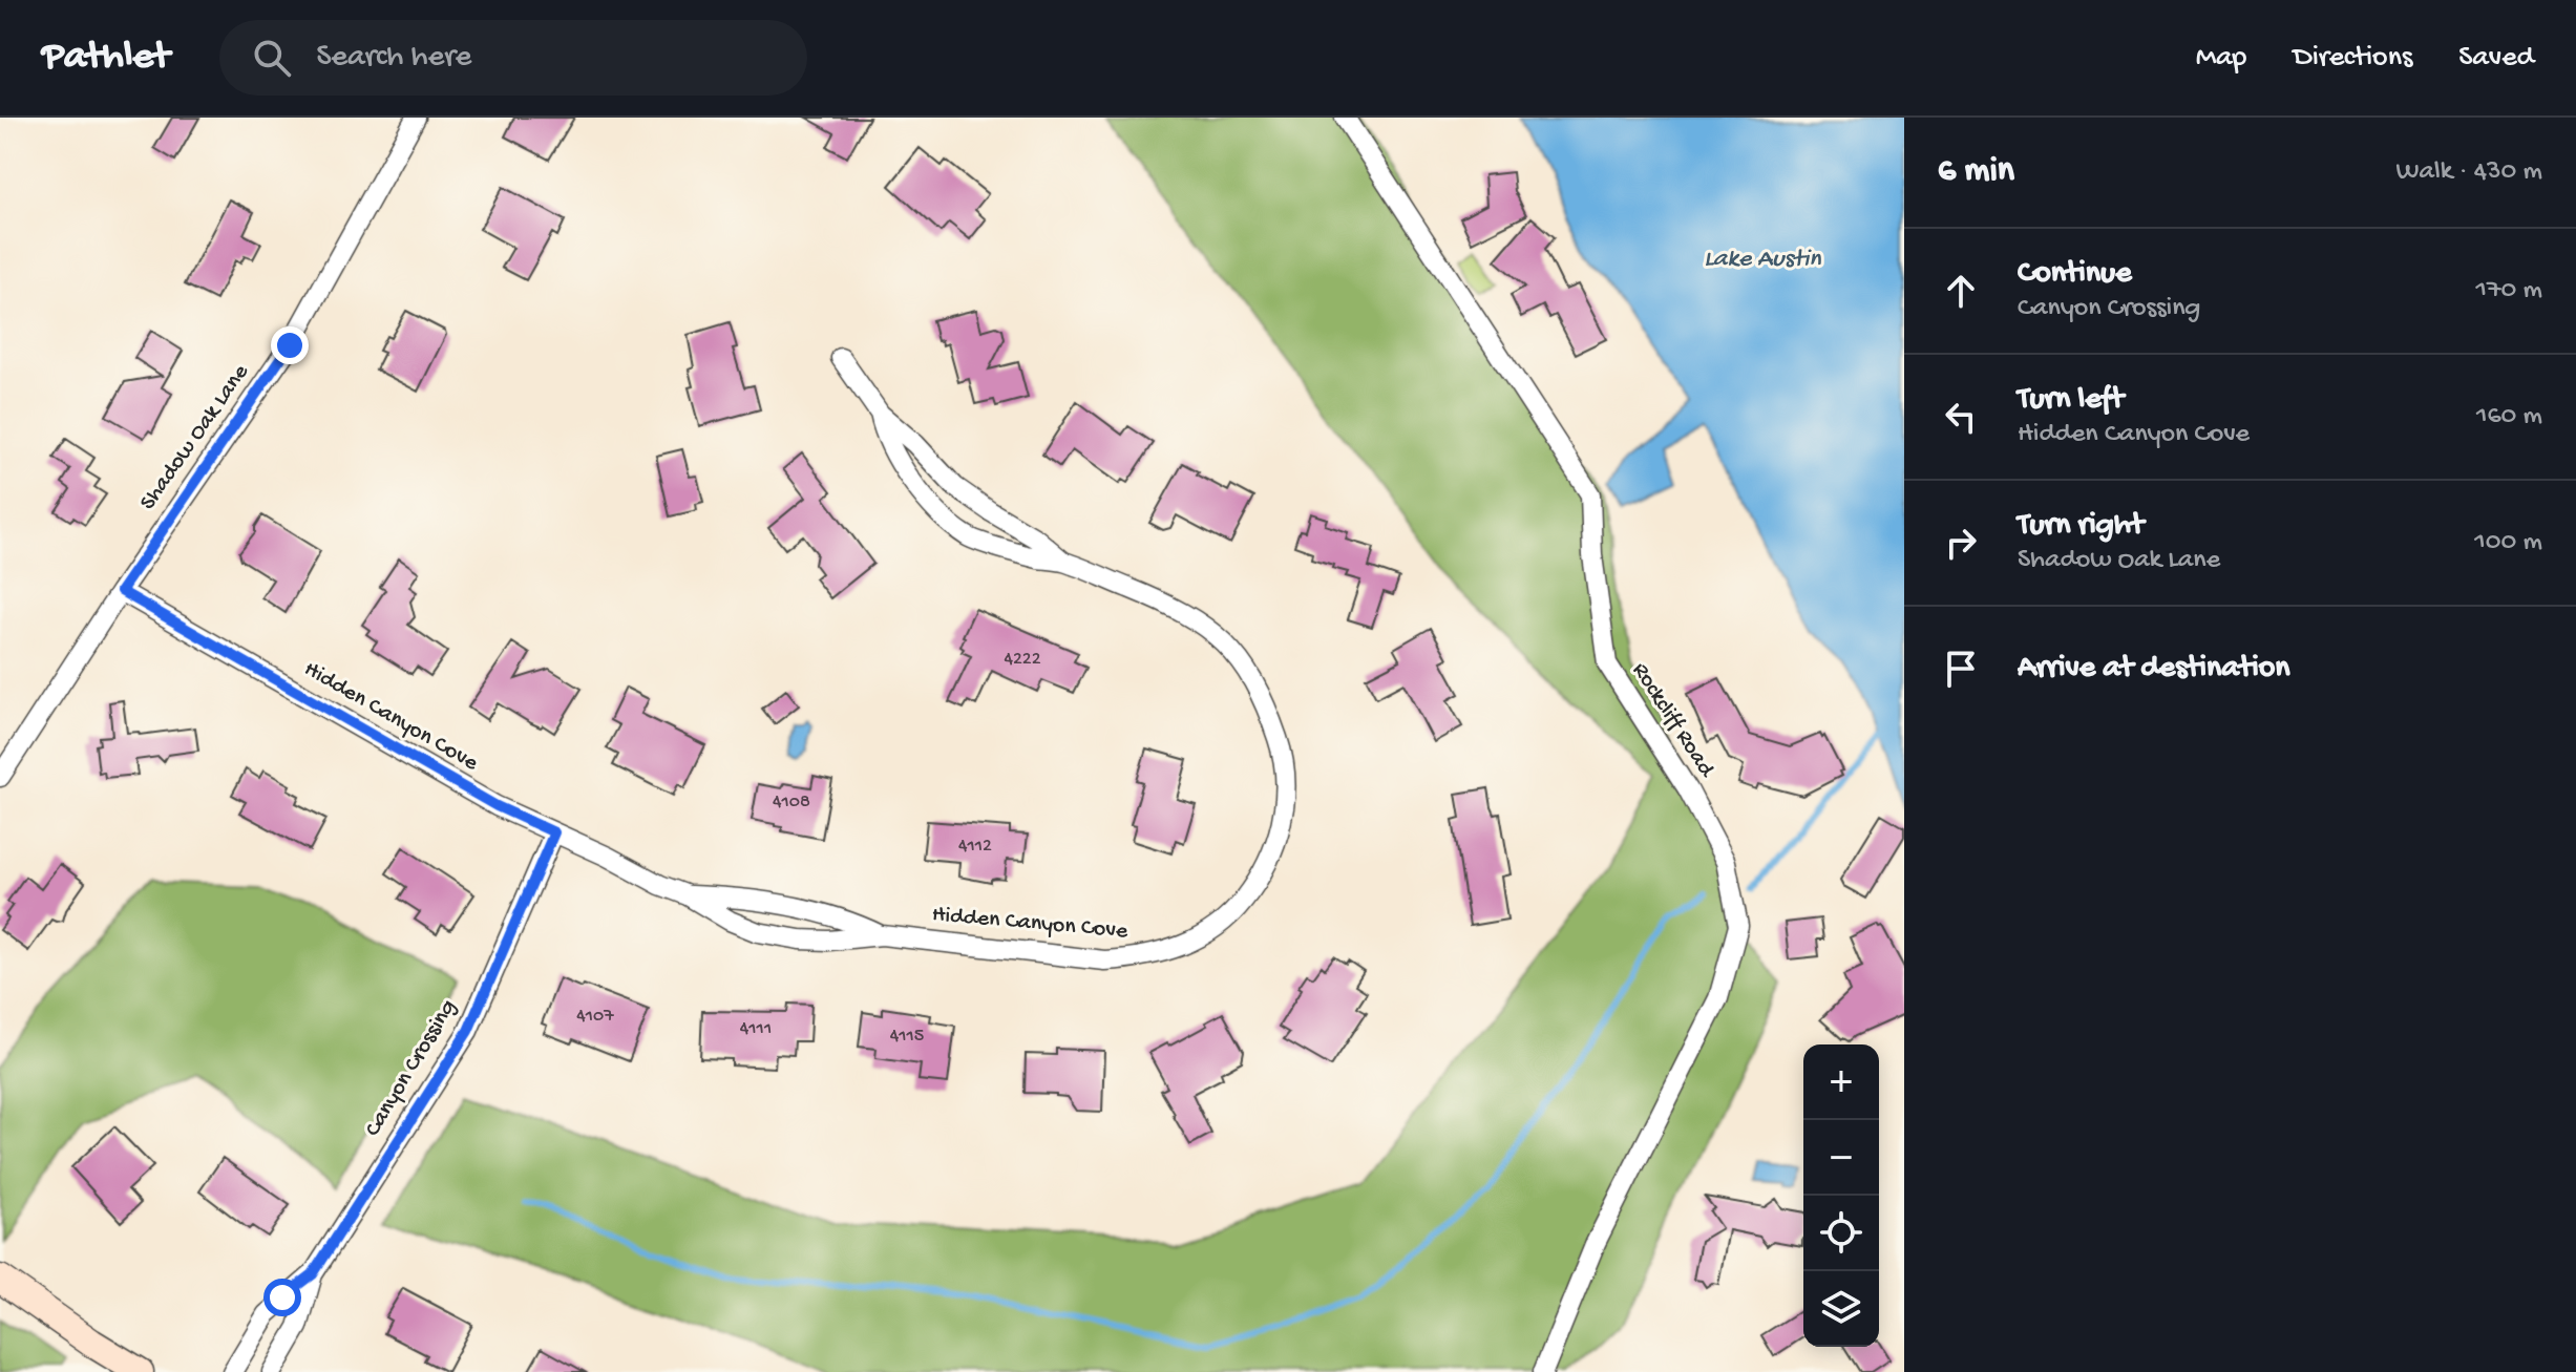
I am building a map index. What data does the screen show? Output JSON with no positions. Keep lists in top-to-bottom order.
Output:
{
  "streets": {
    "street": [
      "Shadow Oak Lane",
      "Hidden Canyon Cove",
      "Rockcliff Road",
      "Canyon Crossing"
    ]
  },
  "crossings": [
    ["Shadow Oak Lane", "Hidden Canyon Cove"],
    ["Hidden Canyon Cove", "Canyon Crossing"]
  ],
  "water": ["Lake Austin"],
  "house_numbers": [
    "4222",
    "4108",
    "4112",
    "4107",
    "4111",
    "4115"
  ],
  "page": {
    "header": "Pathlet",
    "search": "Search here",
    "nav": ["Map", "Directions", "Saved"],
    "heading": ["6 min", "Walk · 430 m"],
    "list": [
      ["Continue", "Canyon Crossing", "170 m"],
      ["Turn left", "Hidden Canyon Cove", "160 m"],
      ["Turn right", "Shadow Oak Lane", "100 m"],
      "Arrive at destination"
    ],
    "map_buttons": ["+", "−"]
  }
}
